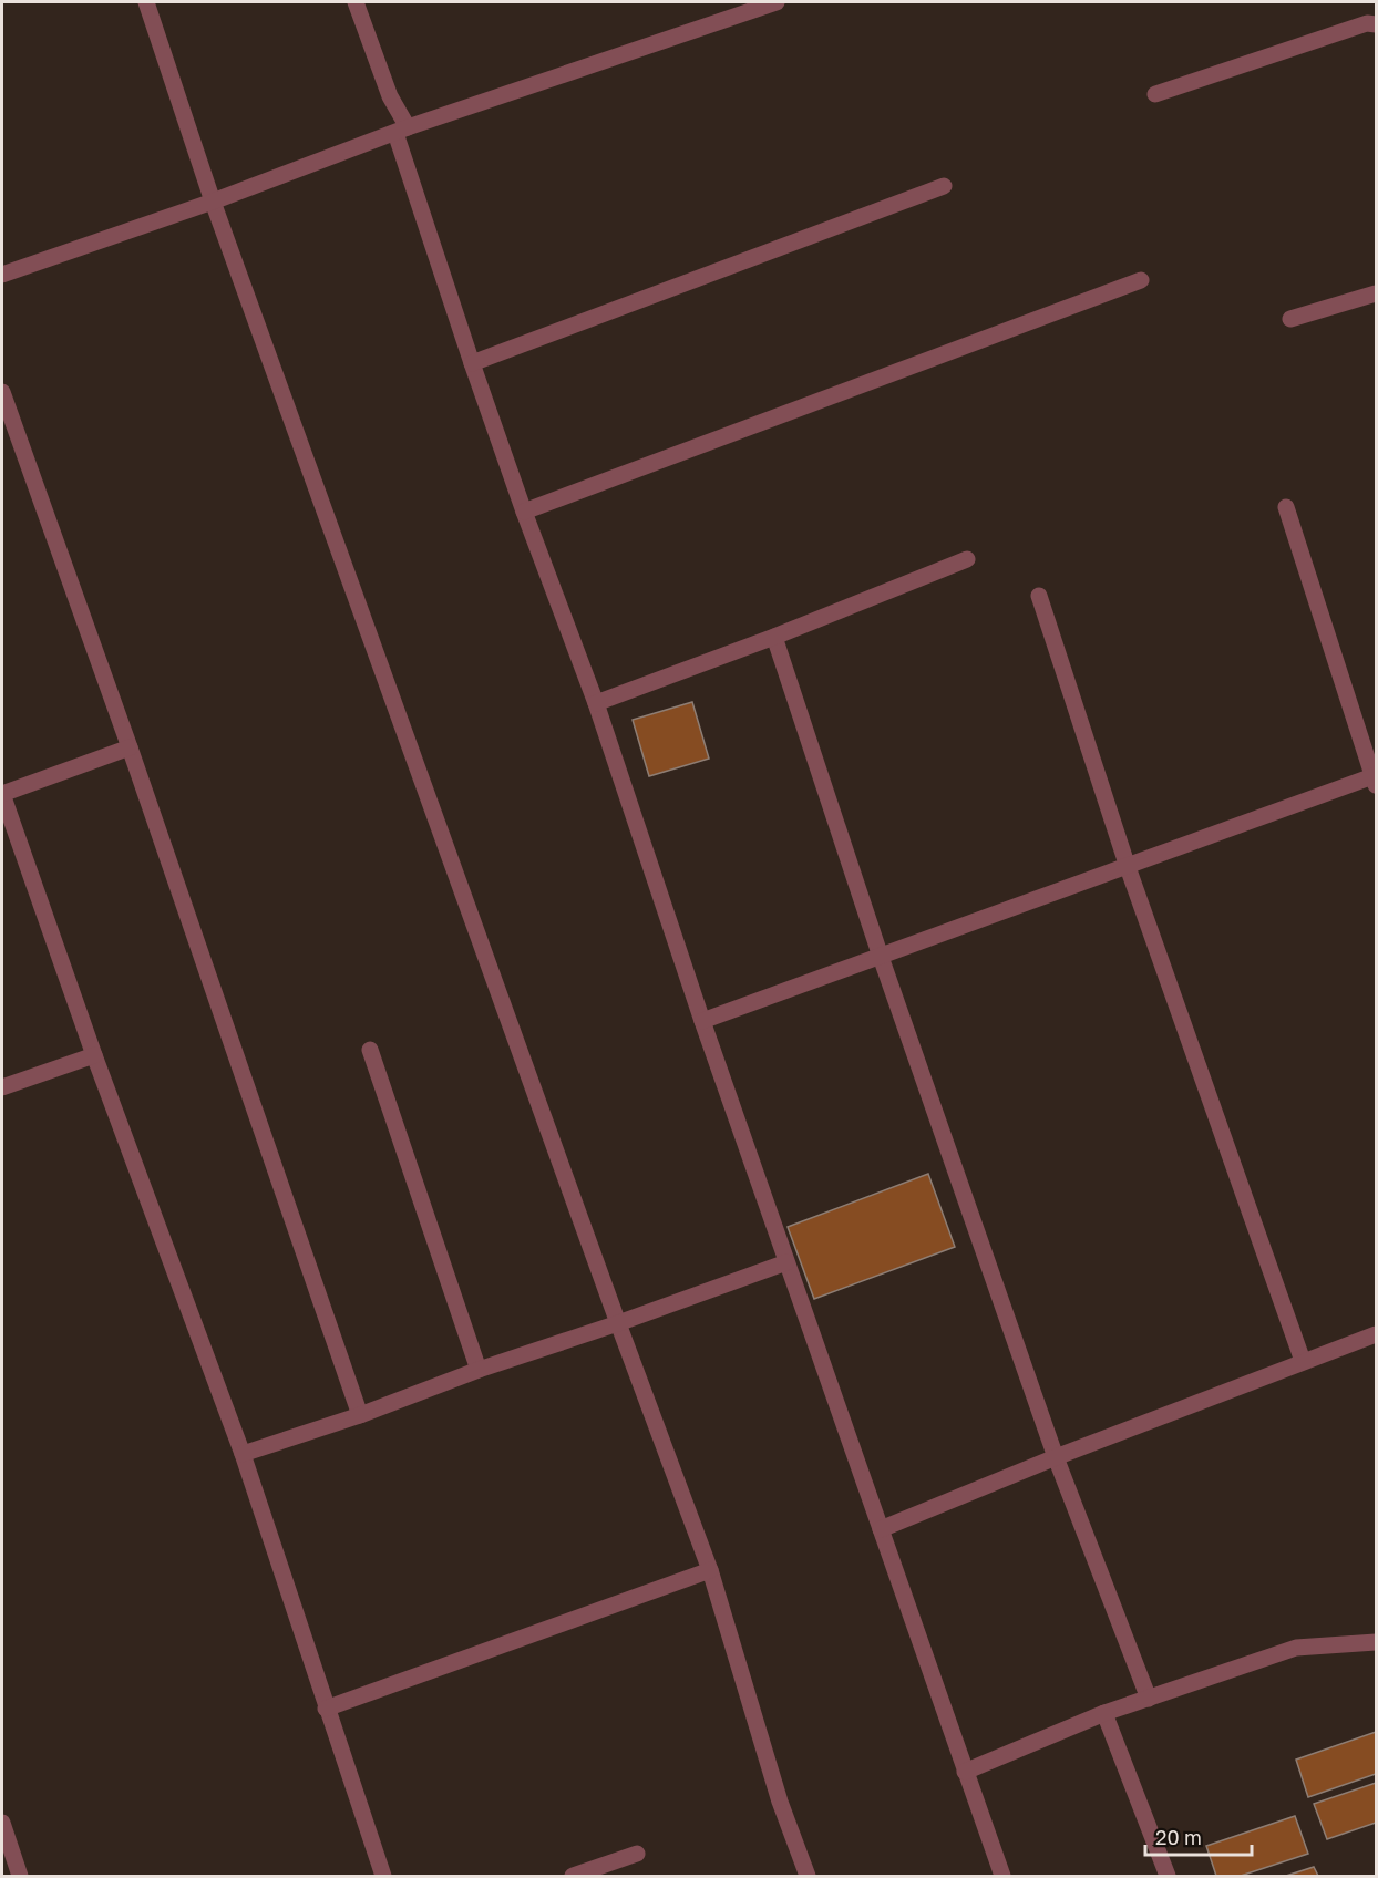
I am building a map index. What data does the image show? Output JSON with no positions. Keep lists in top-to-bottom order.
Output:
{
  "scale_bar": "20 m"
}
